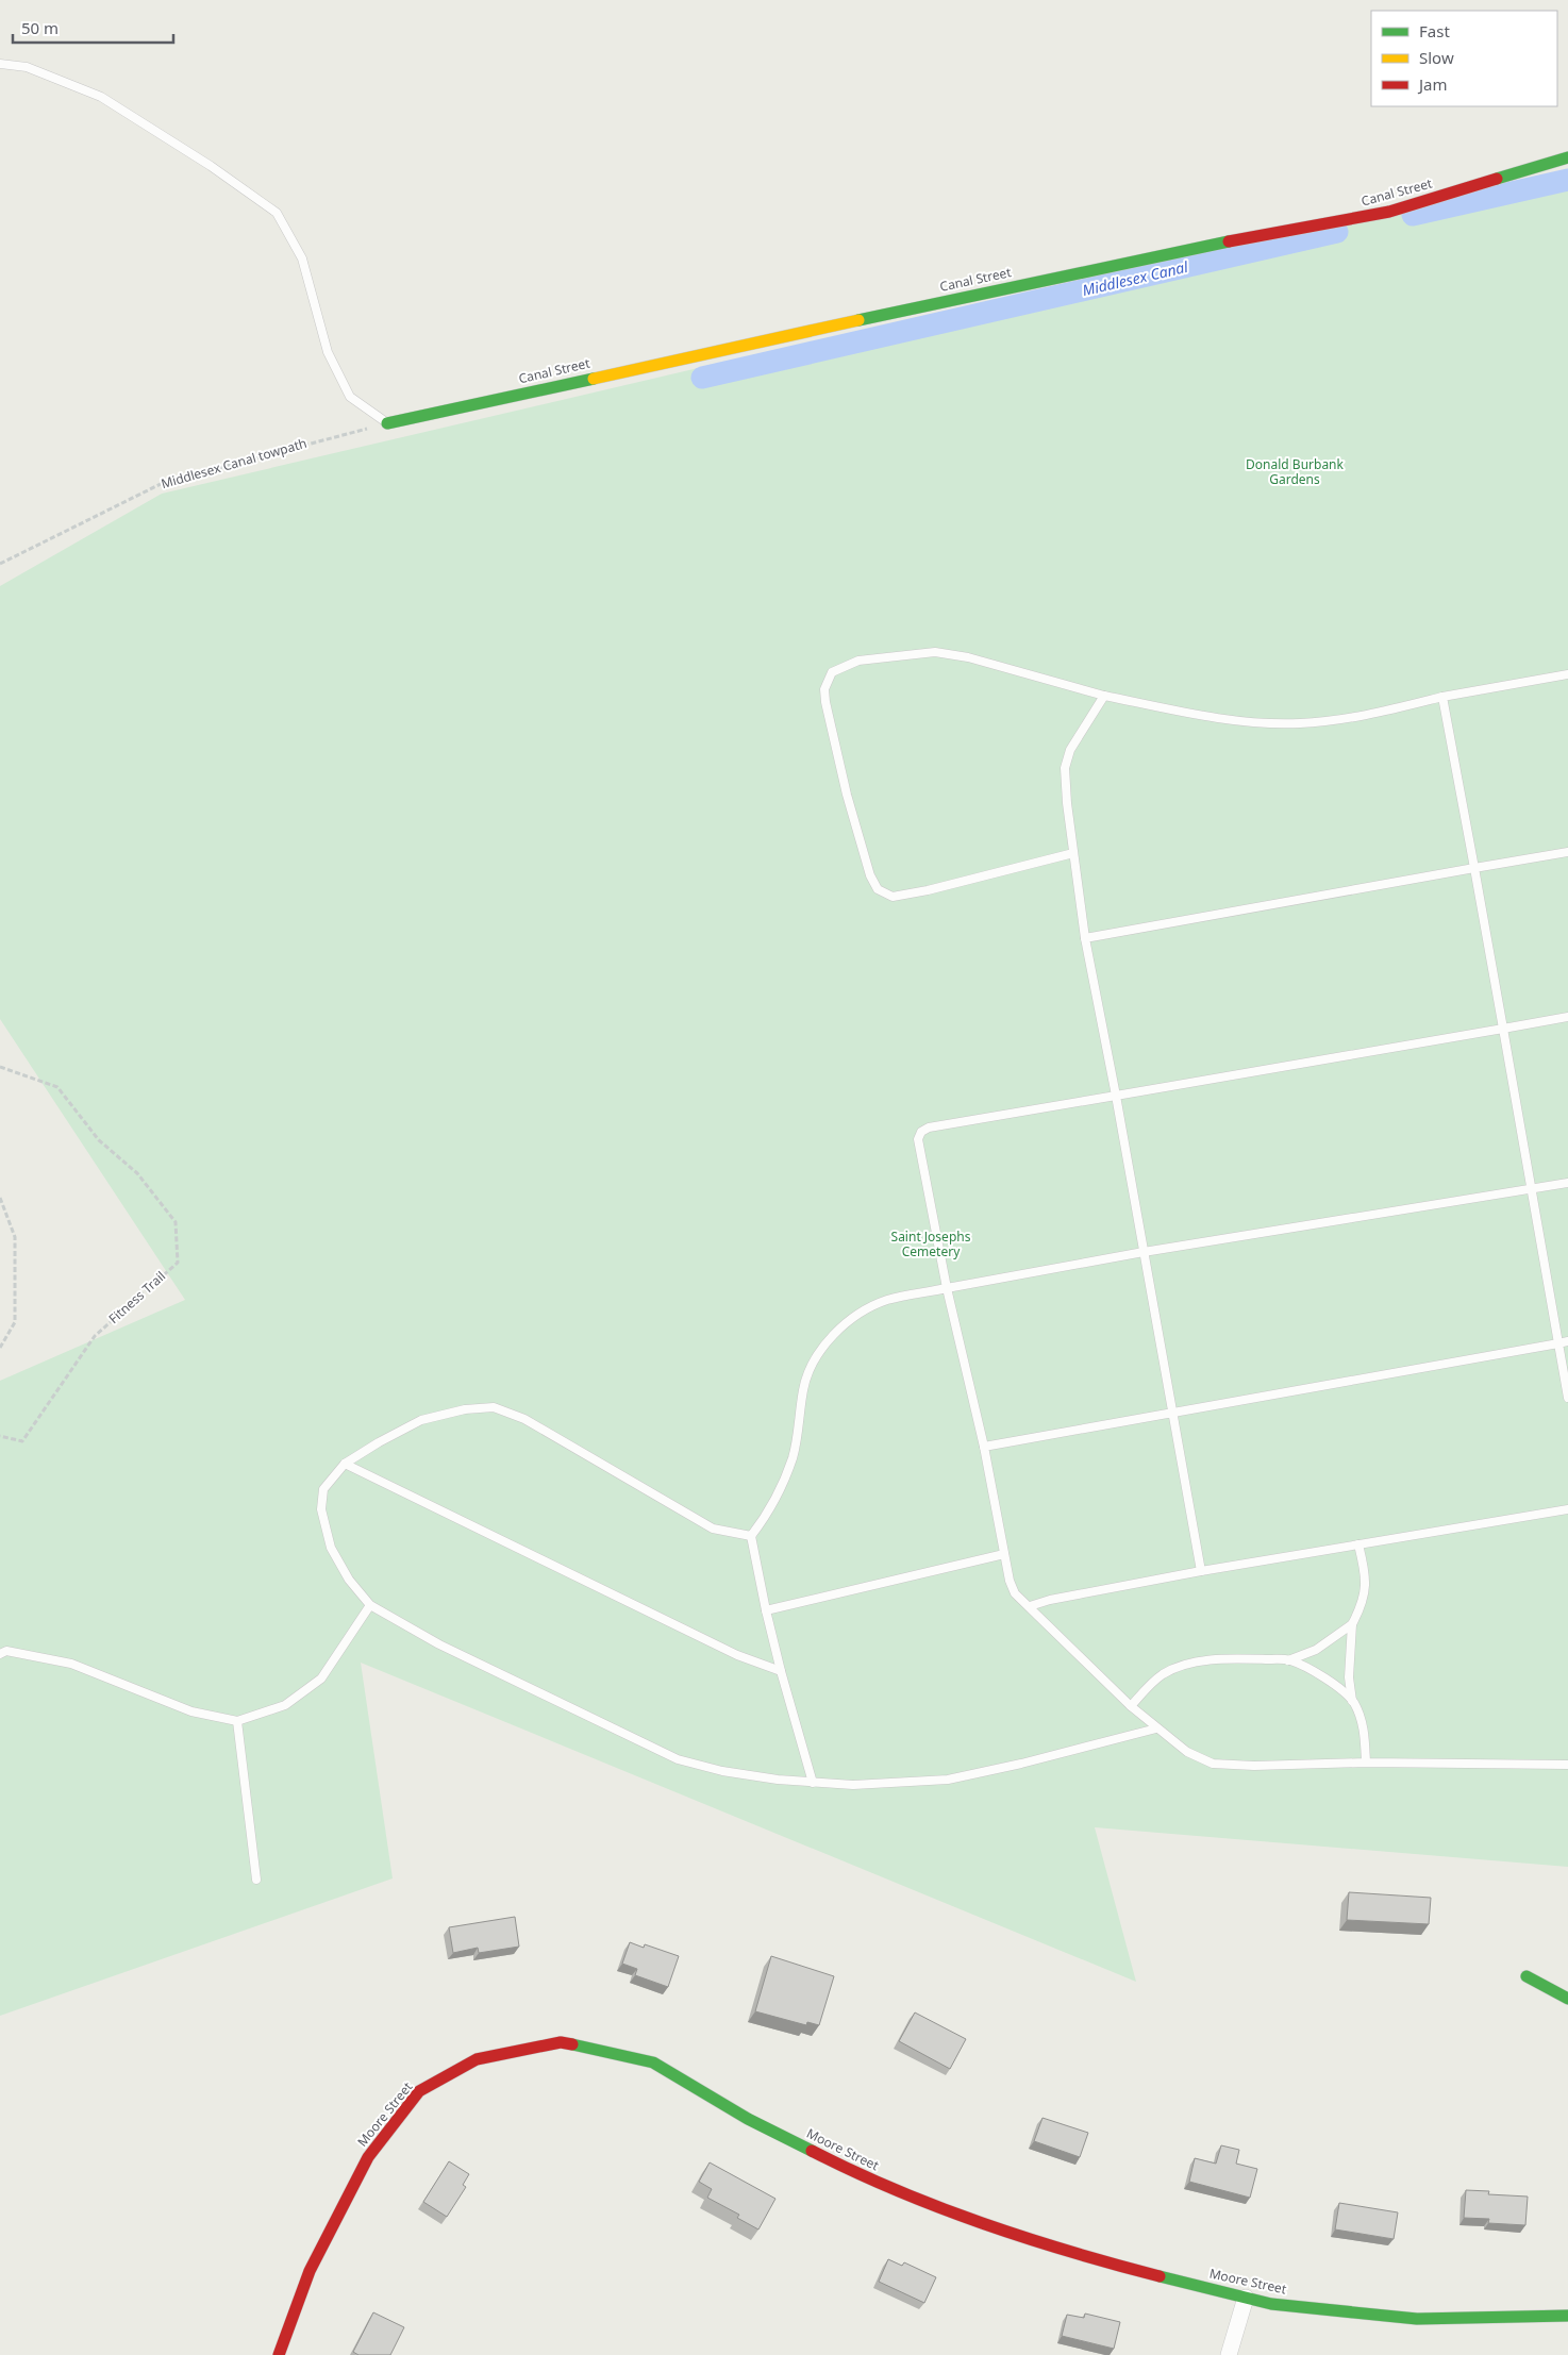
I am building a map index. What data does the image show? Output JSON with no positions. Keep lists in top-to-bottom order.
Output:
{
  "streets": {
    "street": ["Canal Street", "Moore Street"],
    "path": ["Middlesex Canal towpath", "Fitness Trail"]
  },
  "crossings": [
    ["Canal Street", "Middlesex Canal towpath"]
  ],
  "water": ["Middlesex Canal"],
  "parks": ["Donald Burbank Gardens", "Saint Josephs Cemetery"],
  "legend": ["Fast", "Slow", "Jam"],
  "scale_bar": "50 m"
}
